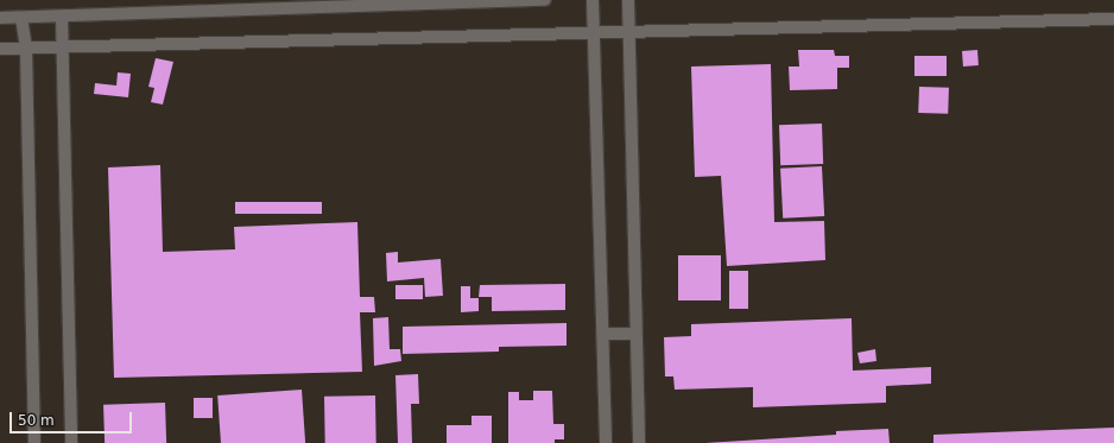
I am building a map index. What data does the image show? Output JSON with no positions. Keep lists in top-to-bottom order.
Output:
{
  "scale_bar": "50 m"
}
